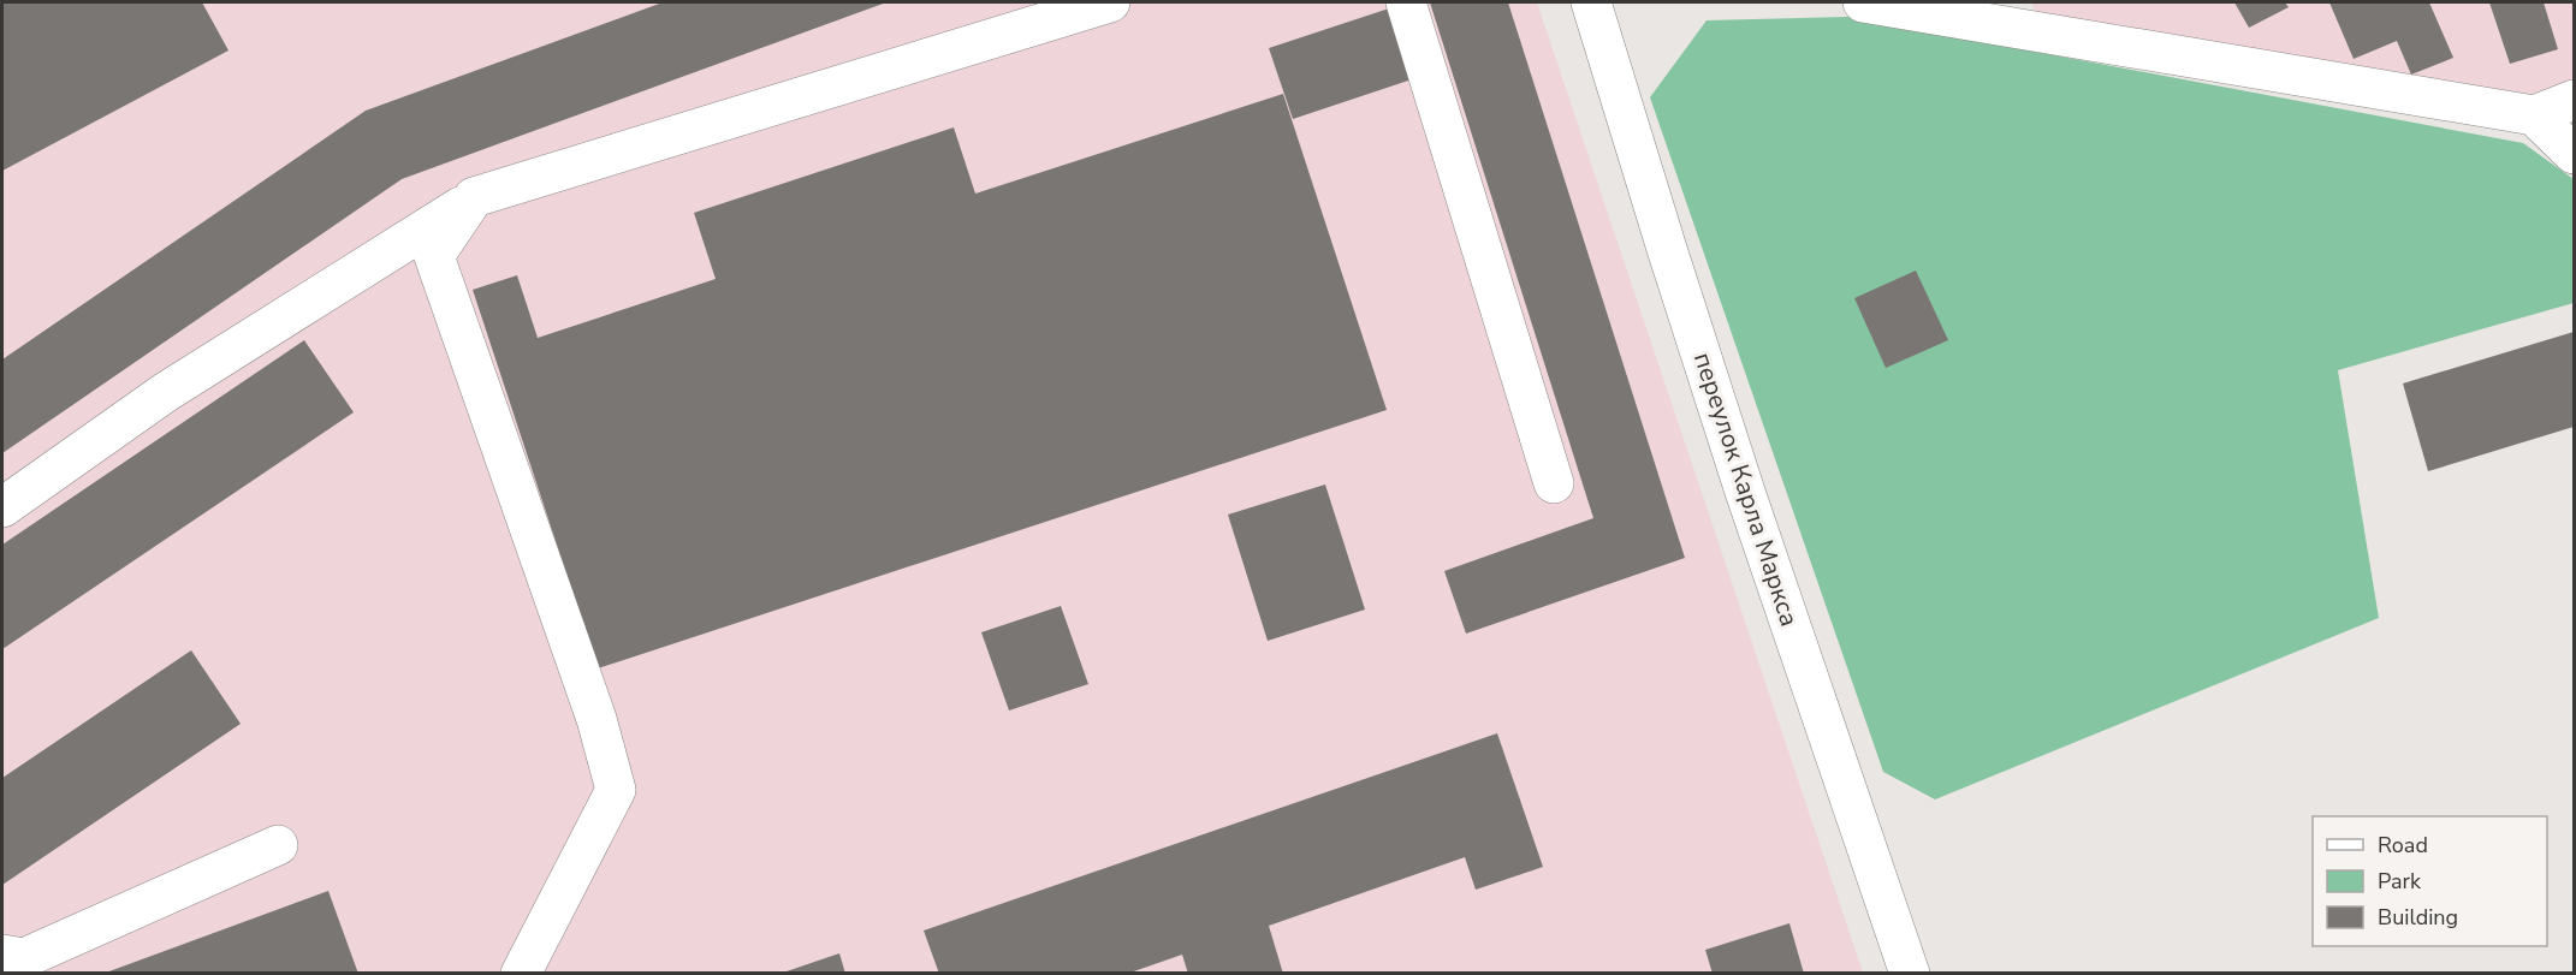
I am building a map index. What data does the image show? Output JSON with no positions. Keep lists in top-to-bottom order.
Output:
{
  "streets": {
    "street": ["переулок Карла Маркса"]
  },
  "legend": ["Road", "Park", "Building"]
}
